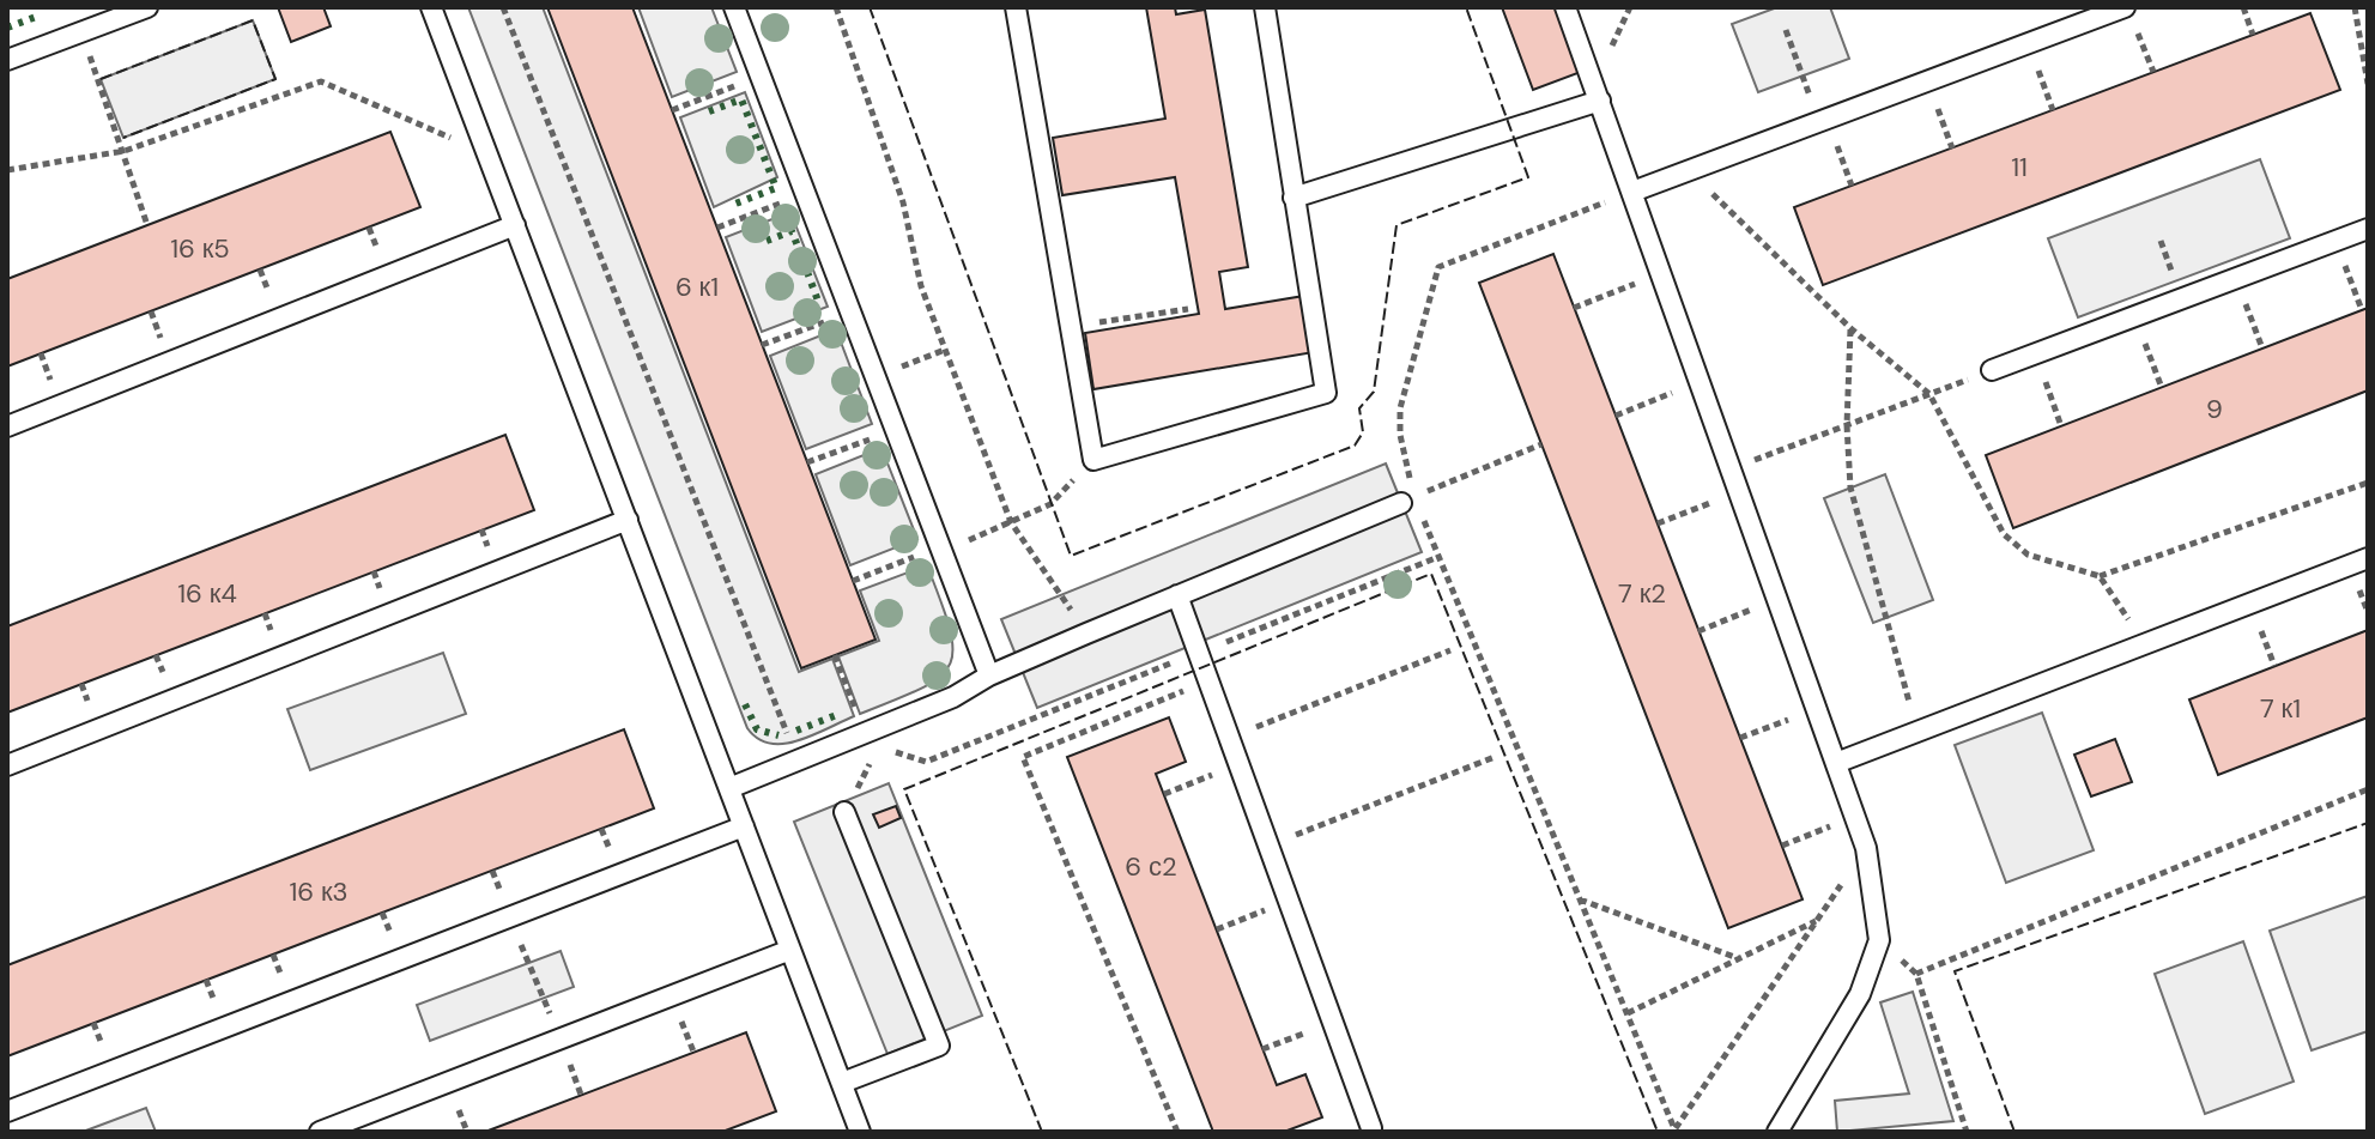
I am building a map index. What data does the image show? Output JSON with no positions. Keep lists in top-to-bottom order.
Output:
{
  "house_numbers": [
    "11",
    "16 к5",
    "6 к1",
    "9",
    "16 к4",
    "7 к2",
    "7 к1",
    "6 с2",
    "16 к3"
  ]
}
